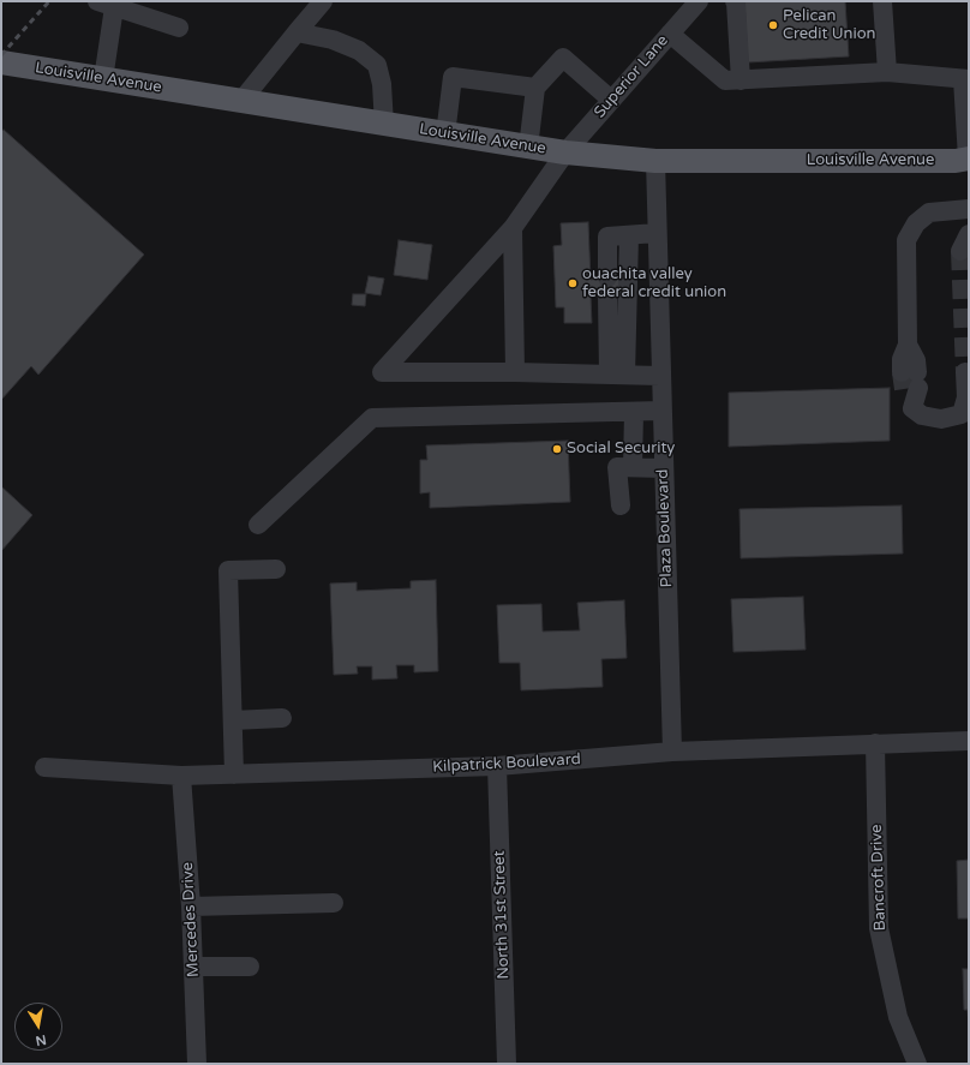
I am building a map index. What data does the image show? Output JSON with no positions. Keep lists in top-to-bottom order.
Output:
{
  "streets": {
    "main road": ["Louisville Avenue"],
    "street": [
      "Superior Lane",
      "Plaza Boulevard",
      "Kilpatrick Boulevard",
      "Bancroft Drive",
      "North 31st Street",
      "Mercedes Drive"
    ]
  },
  "crossings": [
    ["Superior Lane", "Louisville Avenue"],
    ["Louisville Avenue", "Plaza Boulevard"],
    ["Plaza Boulevard", "Kilpatrick Boulevard"],
    ["Kilpatrick Boulevard", "Bancroft Drive"],
    ["Kilpatrick Boulevard", "North 31st Street"],
    ["Kilpatrick Boulevard", "Mercedes Drive"]
  ],
  "places": ["Pelican Credit Union", "ouachita valley federal credit union", "Social Security"],
  "north": "bottom"
}
